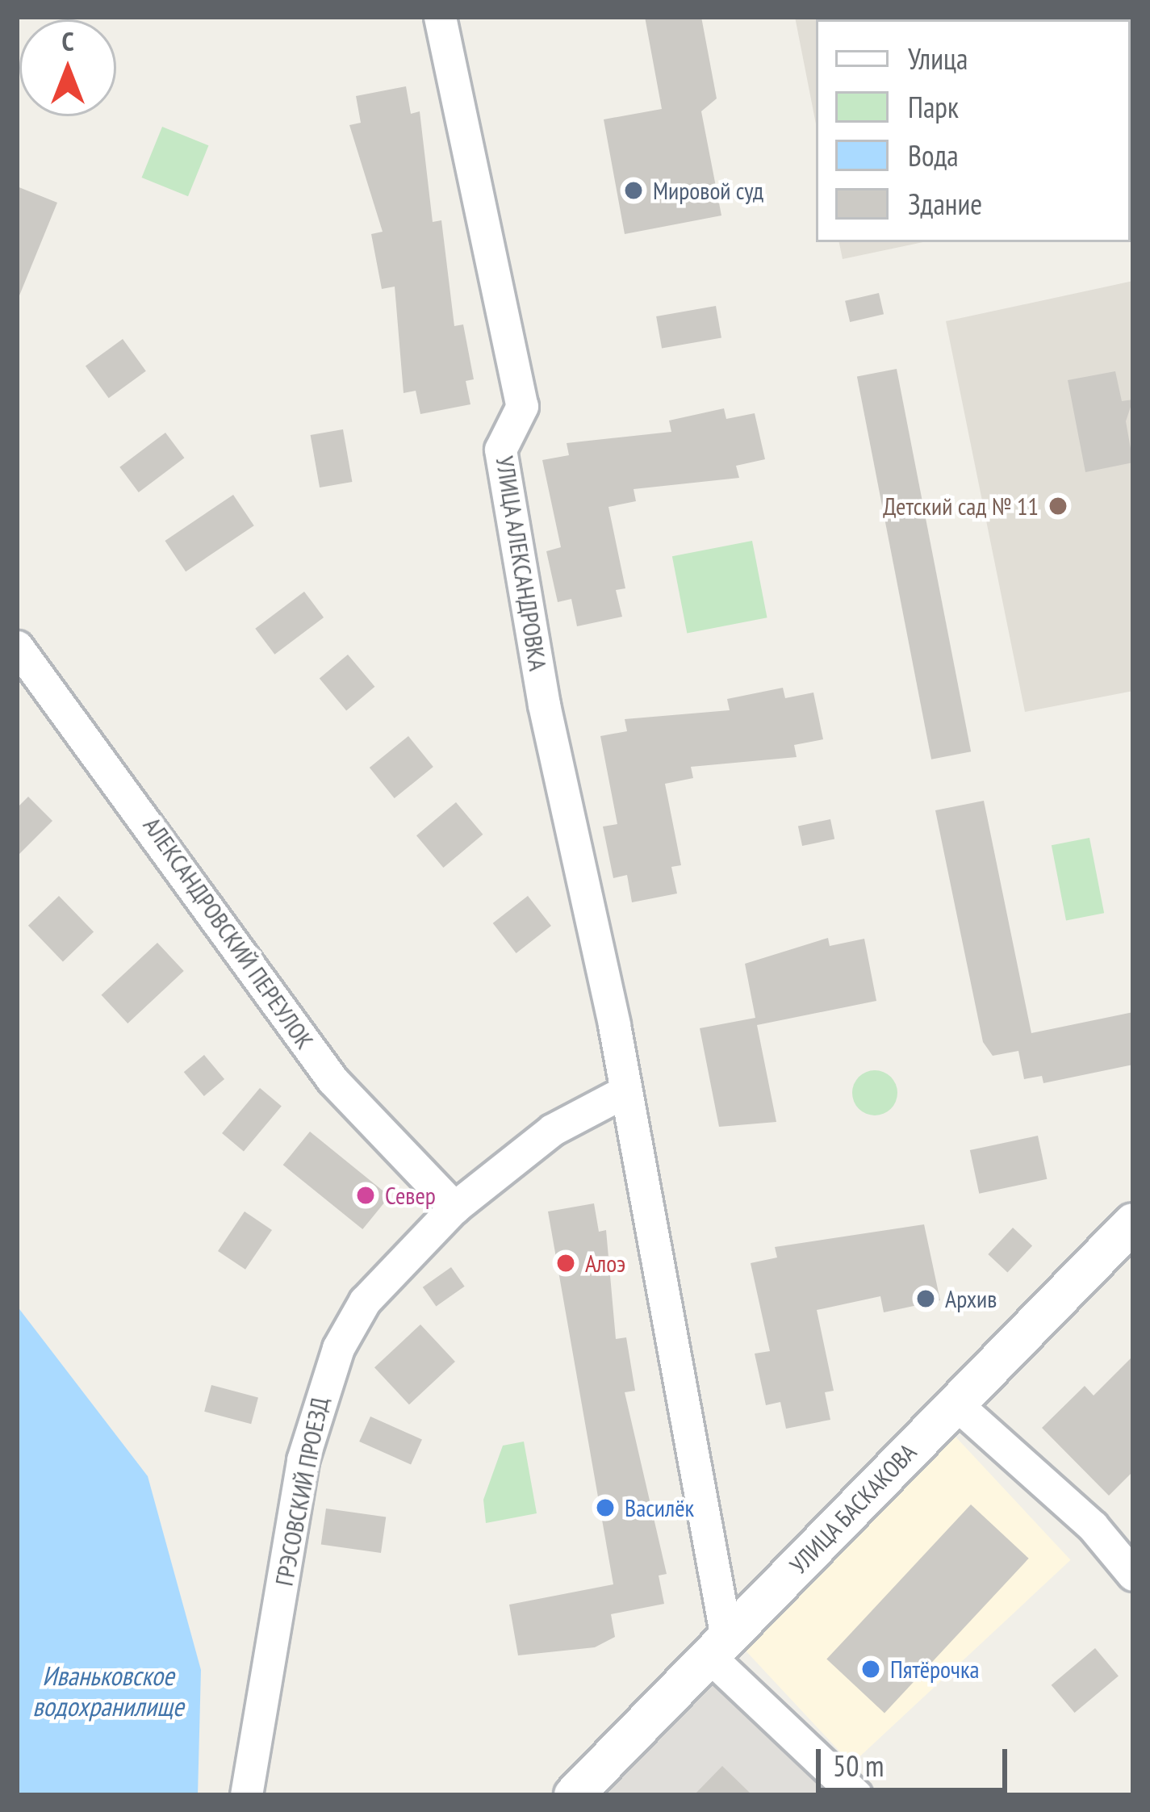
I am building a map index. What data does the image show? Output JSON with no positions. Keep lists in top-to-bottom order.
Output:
{
  "streets": {
    "street": [
      "УЛИЦА АЛЕКСАНДРОВКА",
      "АЛЕКСАНДРОВСКИЙ ПЕРЕУЛОК",
      "ГРЭСОВСКИЙ ПРОЕЗД",
      "УЛИЦА БАСКАКОВА"
    ]
  },
  "crossings": [
    ["УЛИЦА АЛЕКСАНДРОВКА", "ГРЭСОВСКИЙ ПРОЕЗД"],
    ["УЛИЦА АЛЕКСАНДРОВКА", "УЛИЦА БАСКАКОВА"],
    ["АЛЕКСАНДРОВСКИЙ ПЕРЕУЛОК", "ГРЭСОВСКИЙ ПРОЕЗД"]
  ],
  "water": ["Иваньковское водохранилище"],
  "places": [
    "Мировой суд",
    "Детский сад № 11",
    "Север",
    "Алоэ",
    "Архив",
    "Василёк",
    "Пятёрочка"
  ],
  "legend": [
    "Улица",
    "Парк",
    "Вода",
    "Здание"
  ],
  "scale_bar": "50 m",
  "north": "top"
}
